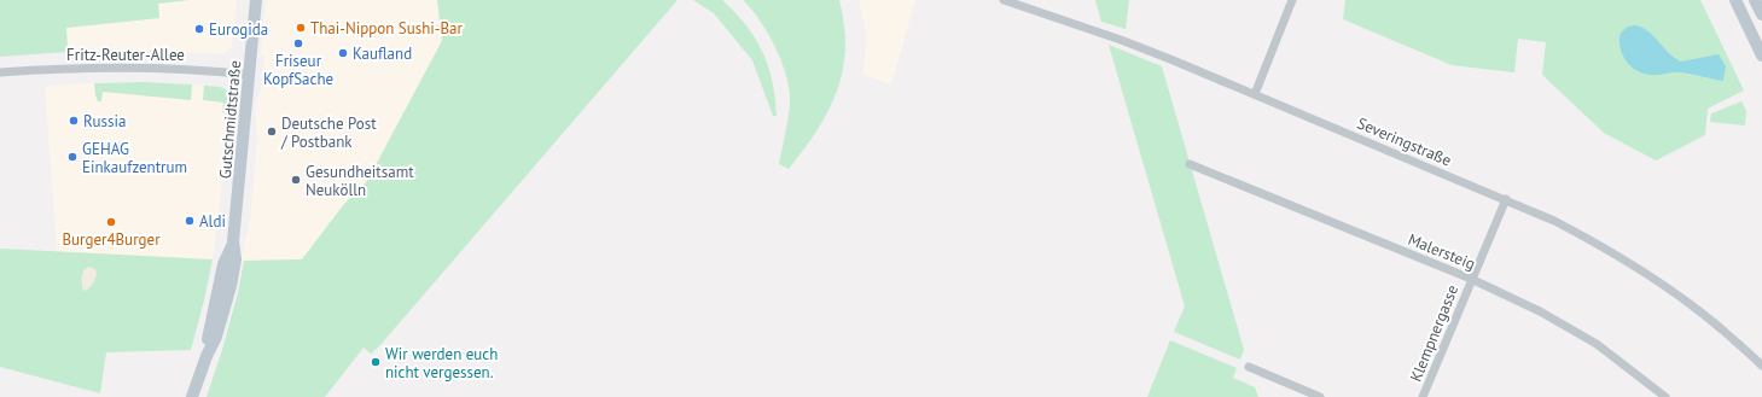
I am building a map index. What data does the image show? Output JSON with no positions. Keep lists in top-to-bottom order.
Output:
{
  "streets": {
    "street": [
      "Fritz-Reuter-Allee",
      "Gutschmidtstraße",
      "Severingstraße",
      "Malersteig",
      "Klempnergasse"
    ]
  },
  "crossings": [
    ["Fritz-Reuter-Allee", "Gutschmidtstraße"],
    ["Severingstraße", "Klempnergasse"],
    ["Malersteig", "Klempnergasse"]
  ],
  "places": [
    "Thai-Nippon Sushi-Bar",
    "Eurogida",
    "Friseur KopfSache",
    "Kaufland",
    "Russia",
    "Deutsche Post / Postbank",
    "GEHAG Einkaufzentrum",
    "Gesundheitsamt Neukölln",
    "Aldi",
    "Burger4Burger",
    "Wir werden euch nicht vergessen."
  ]
}
